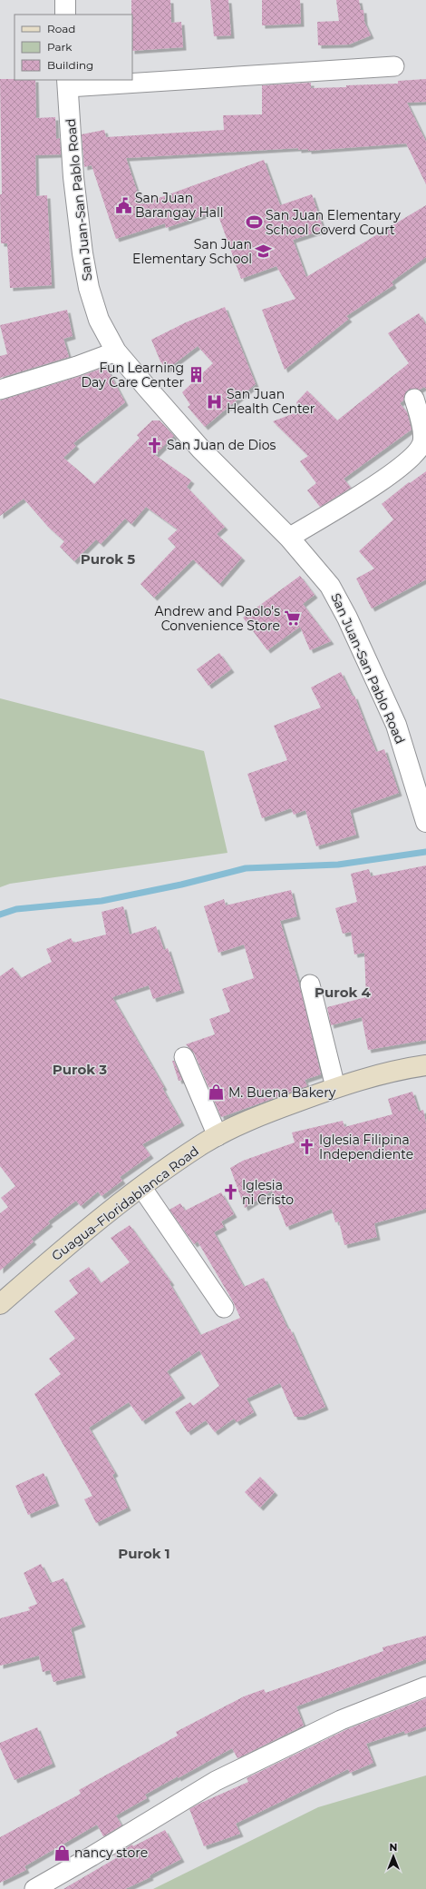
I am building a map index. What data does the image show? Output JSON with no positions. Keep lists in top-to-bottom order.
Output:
{
  "streets": {
    "main road": ["Guagua–Floridablanca Road"],
    "street": ["San Juan-San Pablo Road"]
  },
  "districts": [
    "Purok 5",
    "Purok 4",
    "Purok 3",
    "Purok 1"
  ],
  "places": {
    "public building": ["San Juan Barangay Hall"],
    "sports": ["San Juan Elementary School Coverd Court"],
    "school or university": ["San Juan Elementary School"],
    "building": ["Fun Learning Day Care Center"],
    "hospital": ["San Juan Health Center"],
    "church": ["San Juan de Dios", "Iglesia Filipina Independiente", "Iglesia ni Cristo"],
    "supermarket": ["Andrew and Paolo's Convenience Store"],
    "shop": ["M. Buena Bakery", "nancy store"]
  },
  "legend": ["Road", "Park", "Building"],
  "north": "top"
}
